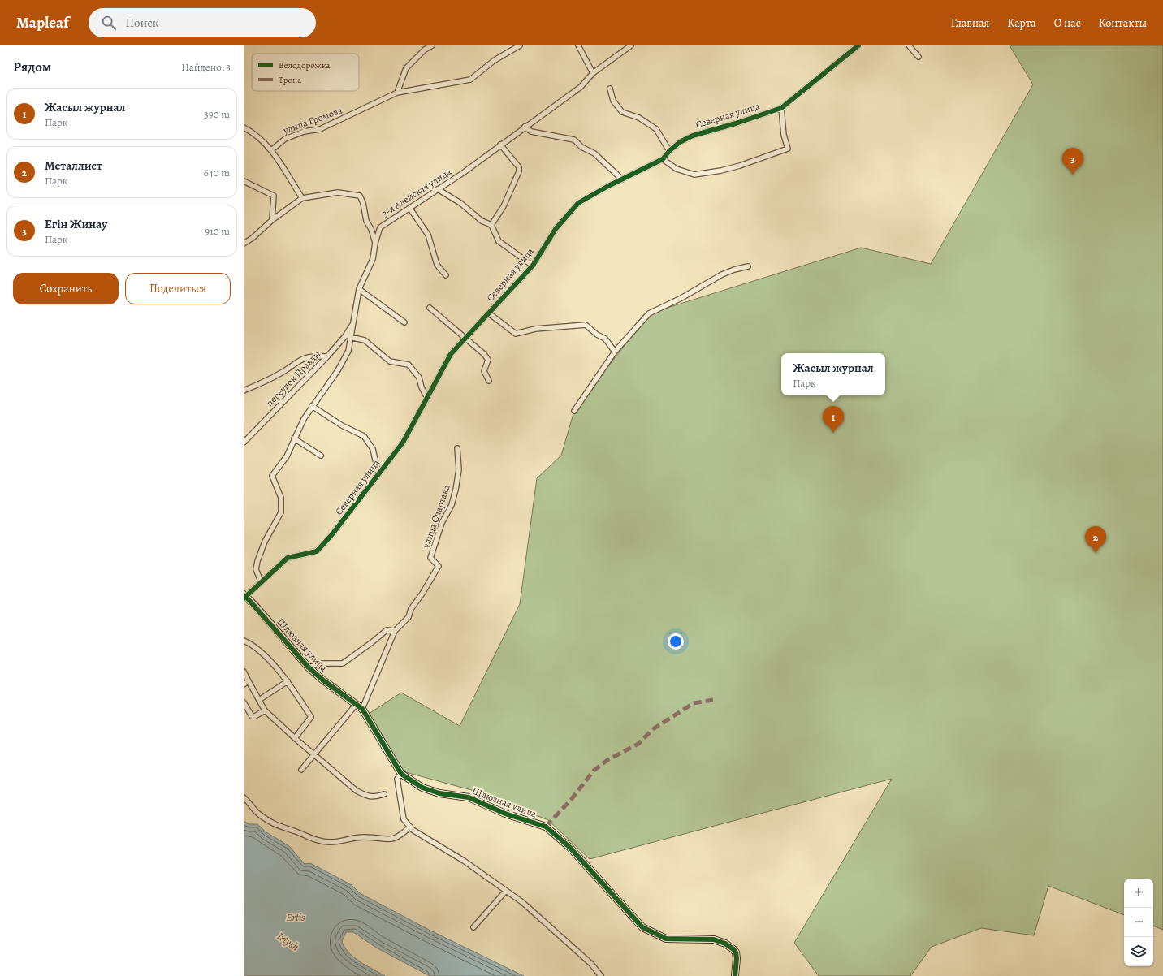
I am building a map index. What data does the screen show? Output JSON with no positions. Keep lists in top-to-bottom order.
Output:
{
  "streets": {
    "street": [
      "Северная улица",
      "улица Громова",
      "3-я Алейская улица",
      "переулок Правды",
      "улица Спартака",
      "Шлюзная улица"
    ]
  },
  "crossings": [
    ["Северная улица", "Шлюзная улица"],
    ["3-я Алейская улица", "переулок Правды"],
    ["улица Спартака", "Шлюзная улица"]
  ],
  "water": ["Ertis", "Irtysh"],
  "legend": ["Велодорожка", "Тропа"],
  "page": {
    "header": "Mapleaf",
    "search": "Поиск",
    "nav": [
      "Главная",
      "Карта",
      "О нас",
      "Контакты"
    ],
    "heading": ["Рядом", "Найдено: 3"],
    "list": [
      {
        "mark": "1",
        "name": "Жасыл журнал",
        "note": "Парк",
        "value": "390 m"
      },
      {
        "mark": "2",
        "name": "Металлист",
        "note": "Парк",
        "value": "640 m"
      },
      {
        "mark": "3",
        "name": "Егін Жинау",
        "note": "Парк",
        "value": "910 m"
      }
    ],
    "pins": ["3", "1", "2"],
    "buttons": ["Сохранить", "Поделиться"],
    "popup": ["Жасыл журнал", "Парк"],
    "map_buttons": ["+", "−"]
  }
}
